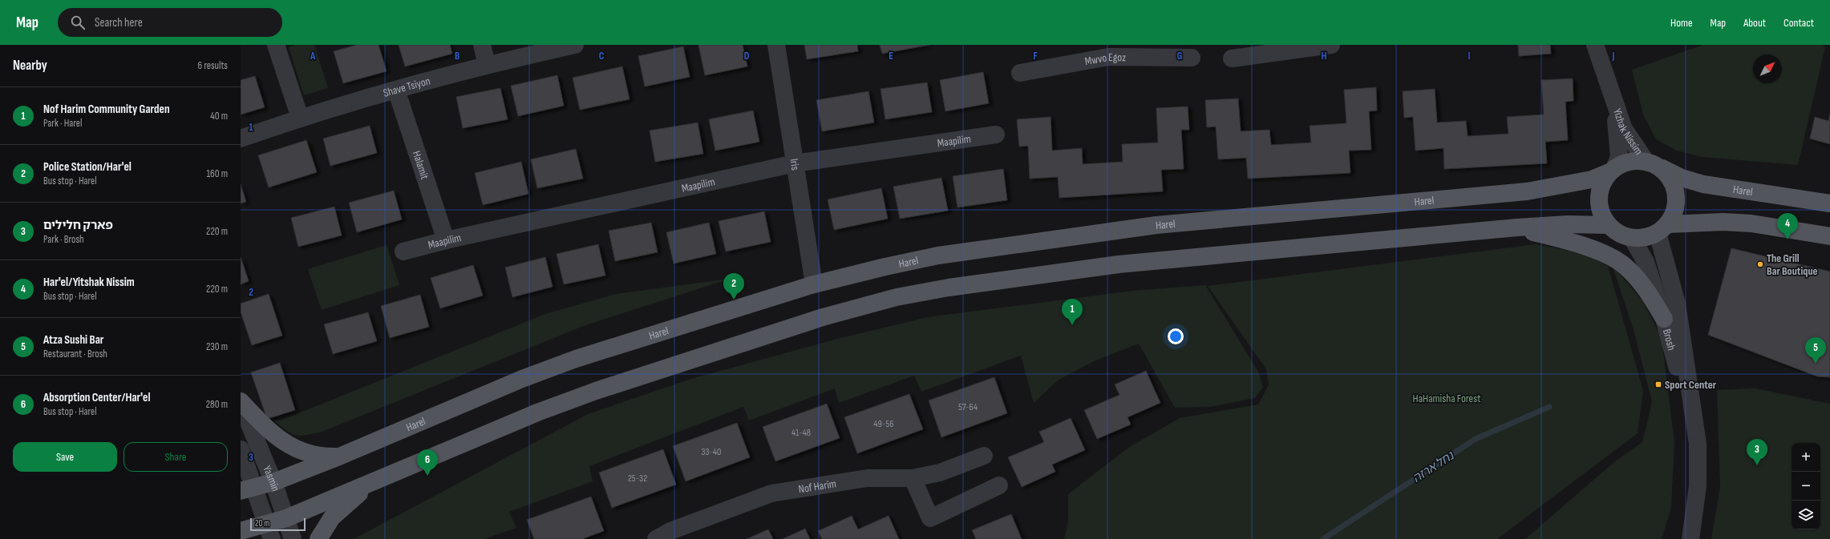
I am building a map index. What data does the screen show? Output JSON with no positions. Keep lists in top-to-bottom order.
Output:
{
  "streets": {
    "main road": ["Harel"],
    "street": [
      "Mwvo Egoz",
      "Shave Tsiyon",
      "Yizhak Nissim",
      "Maapilim",
      "Iris",
      "Halamit",
      "Brosh",
      "Yasmin",
      "Nof Harim"
    ]
  },
  "crossings": [
    ["Shave Tsiyon", "Halamit"],
    ["Yizhak Nissim", "Harel"],
    ["Yizhak Nissim", "Brosh"],
    ["Maapilim", "Iris"],
    ["Maapilim", "Halamit"],
    ["Iris", "Harel"],
    ["Harel", "Brosh"],
    ["Harel", "Yasmin"]
  ],
  "water": ["נחל ארזה"],
  "parks": ["HaHamisha Forest"],
  "places": {
    "other": ["The Grill Bar Boutique"],
    "transit": ["Sport Center"]
  },
  "house_numbers": [
    "57-64",
    "49-56",
    "41-48",
    "33-40",
    "25-32"
  ],
  "scale_bar": "20 m",
  "north": "top right",
  "page": {
    "header": "Map",
    "search": "Search here",
    "nav": [
      "Home",
      "Map",
      "About",
      "Contact"
    ],
    "heading": ["Nearby", "6 results"],
    "list": [
      {
        "mark": "1",
        "name": "Nof Harim Community Garden",
        "note": "Park · Harel",
        "value": "40 m"
      },
      {
        "mark": "2",
        "name": "Police Station/Har'el",
        "note": "Bus stop · Harel",
        "value": "160 m"
      },
      {
        "mark": "3",
        "name": "פארק חלילים",
        "note": "Park · Brosh",
        "value": "220 m"
      },
      {
        "mark": "4",
        "name": "Har'el/Yitshak Nissim",
        "note": "Bus stop · Harel",
        "value": "220 m"
      },
      {
        "mark": "5",
        "name": "Atza Sushi Bar",
        "note": "Restaurant · Brosh",
        "value": "230 m"
      },
      {
        "mark": "6",
        "name": "Absorption Center/Har'el",
        "note": "Bus stop · Harel",
        "value": "280 m"
      }
    ],
    "pins": [
      "4",
      "2",
      "1",
      "5",
      "3",
      "6"
    ],
    "buttons": ["Save", "Share"],
    "map_buttons": ["+", "−"],
    "scale": "20 m"
  },
  "grid": {
    "columns": [
      "A",
      "B",
      "C",
      "D",
      "E",
      "F",
      "G",
      "H",
      "I",
      "J"
    ],
    "rows": ["1", "2", "3"]
  }
}
